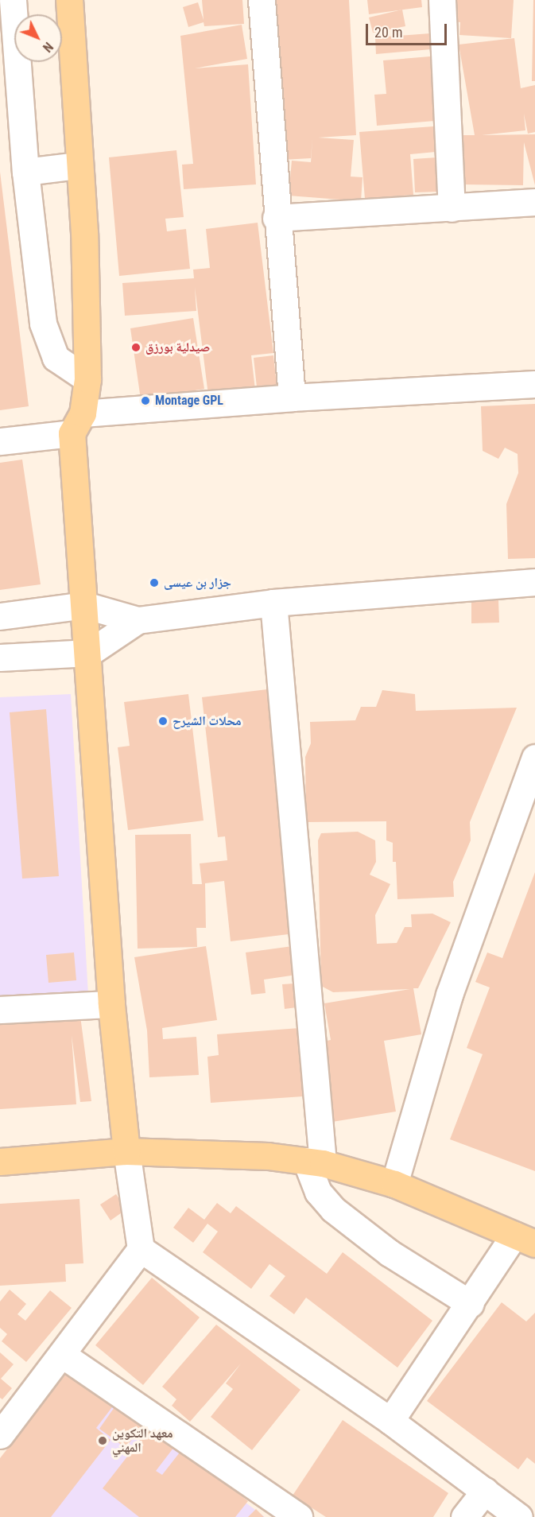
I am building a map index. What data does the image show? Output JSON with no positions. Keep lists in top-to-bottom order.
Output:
{
  "places": [
    "صيدلية بورزق",
    "Montage GPL",
    "جزار بن عيسى",
    "محلات الشيرح",
    "معهد التكوين المهني"
  ],
  "scale_bar": "20 m",
  "north": "bottom right"
}
